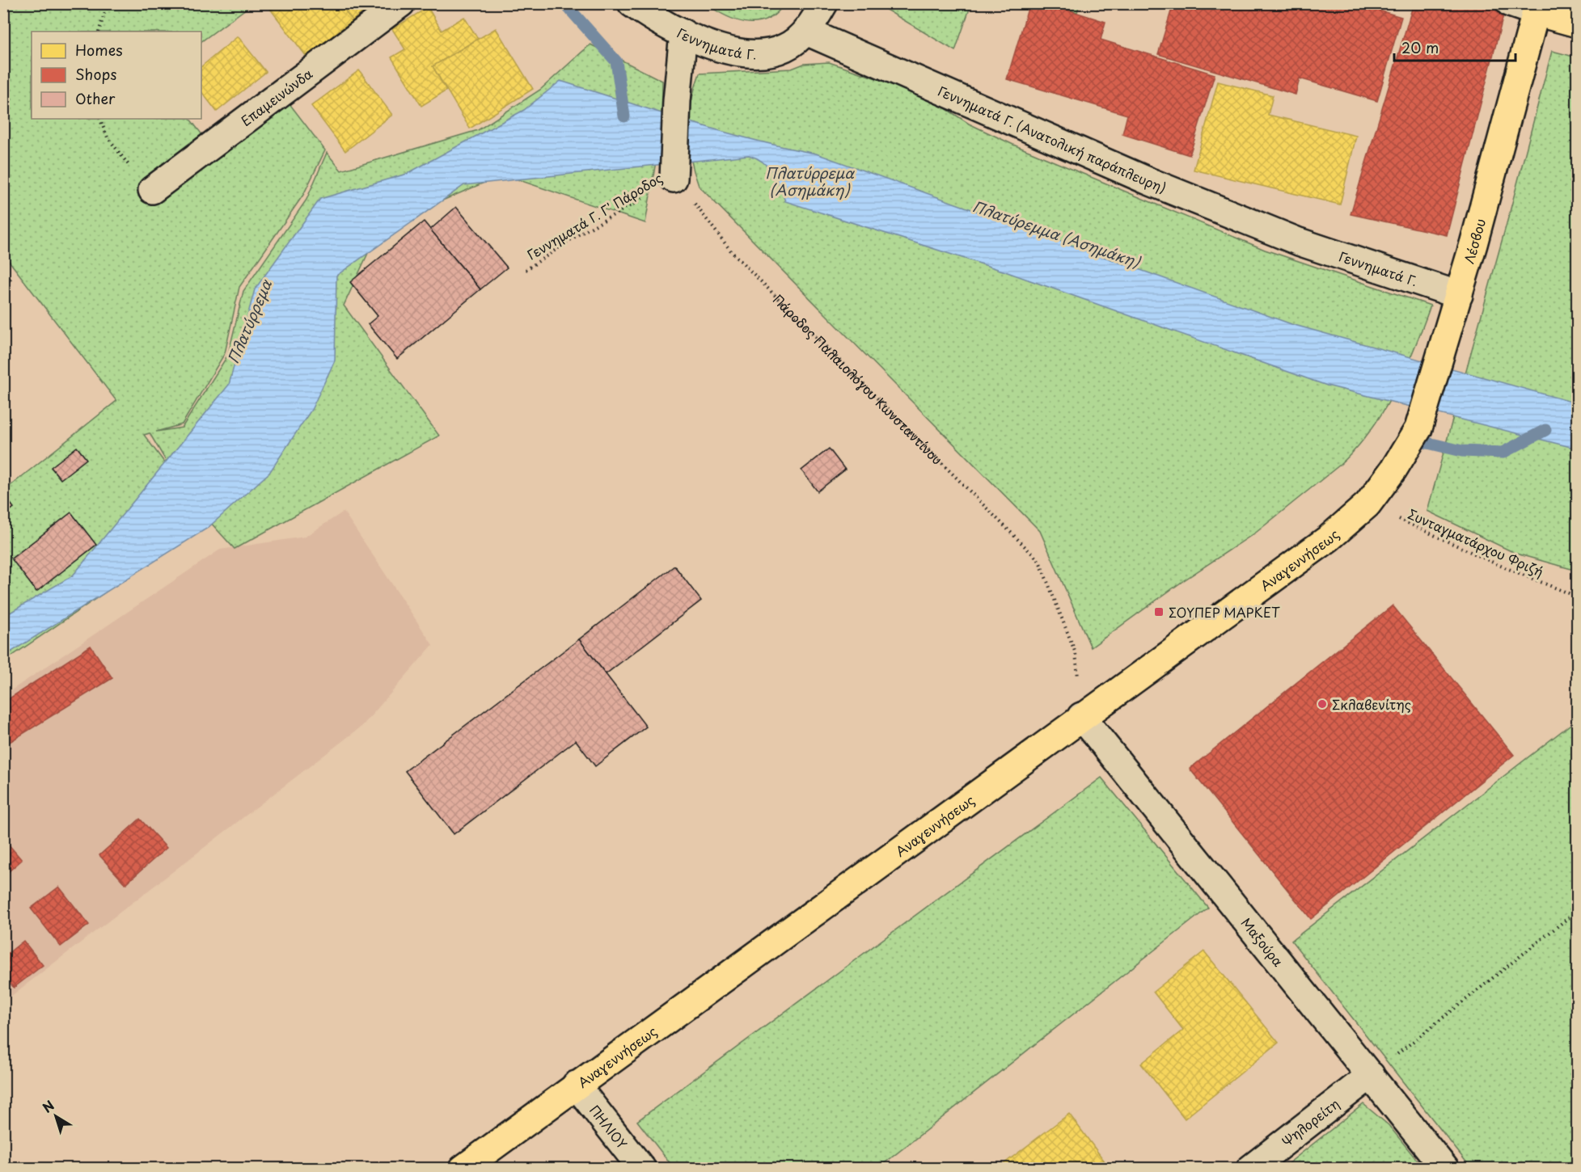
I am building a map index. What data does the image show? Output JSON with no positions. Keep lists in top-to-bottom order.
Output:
{
  "streets": {
    "main road": ["Λέσβου", "Αναγεννήσεως"],
    "street": [
      "Γεννηματά Γ.",
      "Επαμεινώνδα",
      "Γεννηματά Γ. (Ανατολική παράπλευρη)",
      "Μαξούρα",
      "Ψηλορείτη",
      "ΠΗΛΙΟΥ"
    ],
    "path": ["Γεννηματά Γ. Γ' Πάροδος", "Πάροδος Παλαιολόγου Κωνσταντίνου", "Συνταγματάρχου Φριζή"]
  },
  "crossings": [
    ["Γεννηματά Γ.", "Γεννηματά Γ. (Ανατολική παράπλευρη)"],
    ["Γεννηματά Γ.", "Λέσβου"],
    ["Γεννηματά Γ. Γ' Πάροδος", "Πάροδος Παλαιολόγου Κωνσταντίνου"],
    ["Λέσβου", "Αναγεννήσεως"],
    ["Πάροδος Παλαιολόγου Κωνσταντίνου", "Αναγεννήσεως"],
    ["Πάροδος Παλαιολόγου Κωνσταντίνου", "Μαξούρα"],
    ["Συνταγματάρχου Φριζή", "Αναγεννήσεως"],
    ["Αναγεννήσεως", "Μαξούρα"],
    ["Αναγεννήσεως", "ΠΗΛΙΟΥ"],
    ["Μαξούρα", "Ψηλορείτη"]
  ],
  "water": ["Πλατύρρεμα (Ασημάκη)", "Πλατύρεμμα (Ασημάκη)", "Πλατύρρεμα"],
  "places": {
    "transit": ["ΣΟΥΠΕΡ ΜΑΡΚΕΤ"],
    "other": ["Σκλαβενίτης"]
  },
  "legend": ["Homes", "Shops", "Other"],
  "scale_bar": "20 m",
  "north": "top left"
}
